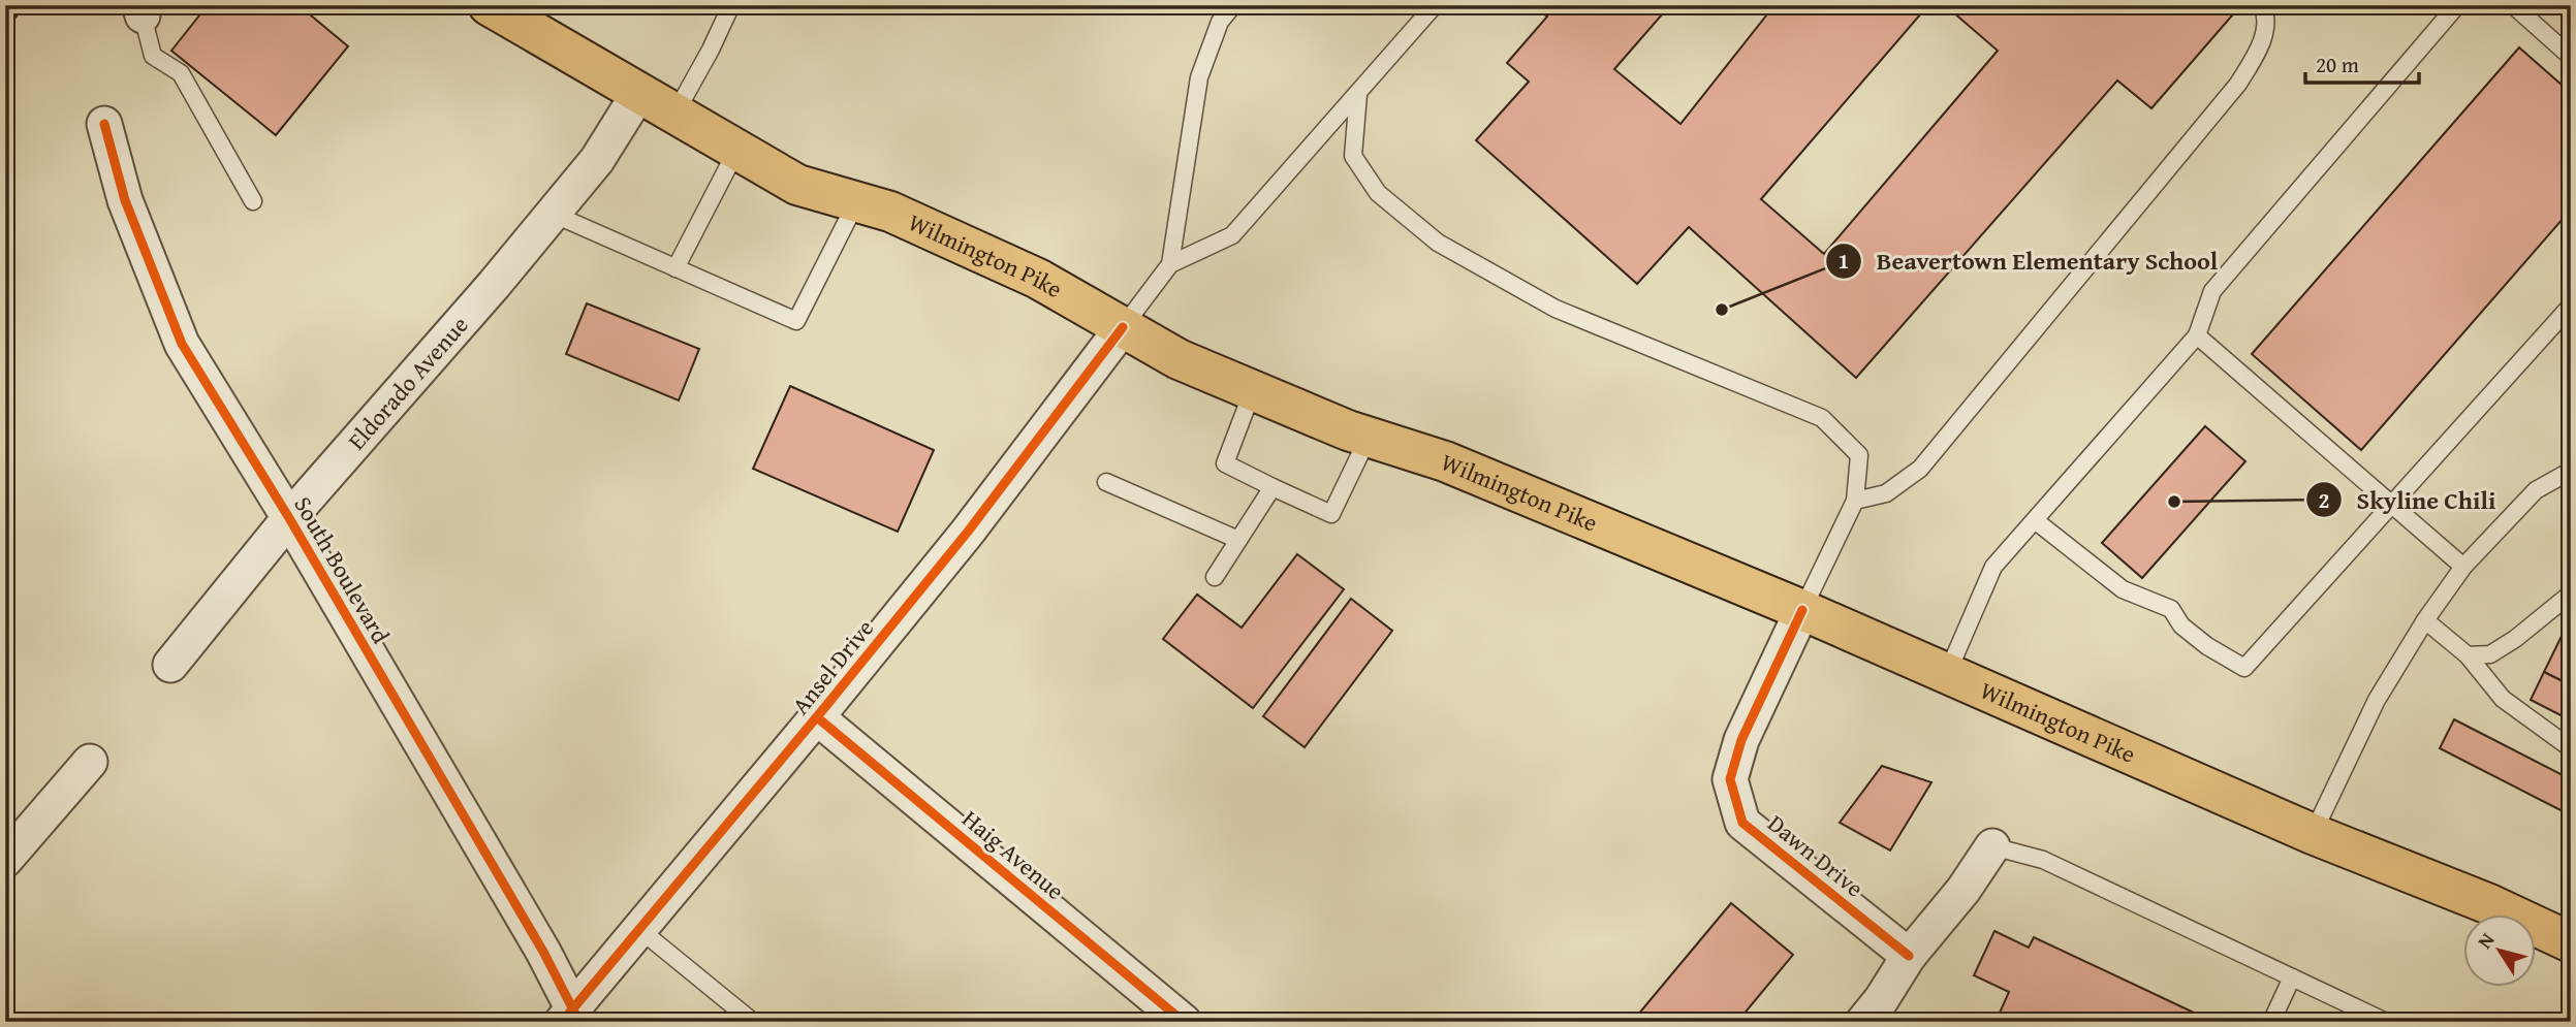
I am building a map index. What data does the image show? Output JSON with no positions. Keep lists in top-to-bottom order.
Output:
{
  "streets": {
    "main road": ["Wilmington Pike"],
    "street": [
      "Eldorado Avenue",
      "South Boulevard",
      "Ansel Drive",
      "Haig Avenue",
      "Dawn Drive"
    ]
  },
  "crossings": [
    ["Wilmington Pike", "Eldorado Avenue"],
    ["Wilmington Pike", "Ansel Drive"],
    ["Wilmington Pike", "Dawn Drive"],
    ["Eldorado Avenue", "South Boulevard"],
    ["South Boulevard", "Ansel Drive"],
    ["Ansel Drive", "Haig Avenue"]
  ],
  "places": ["Beavertown Elementary School", "Skyline Chili"],
  "scale_bar": "20 m",
  "north": "top left"
}
